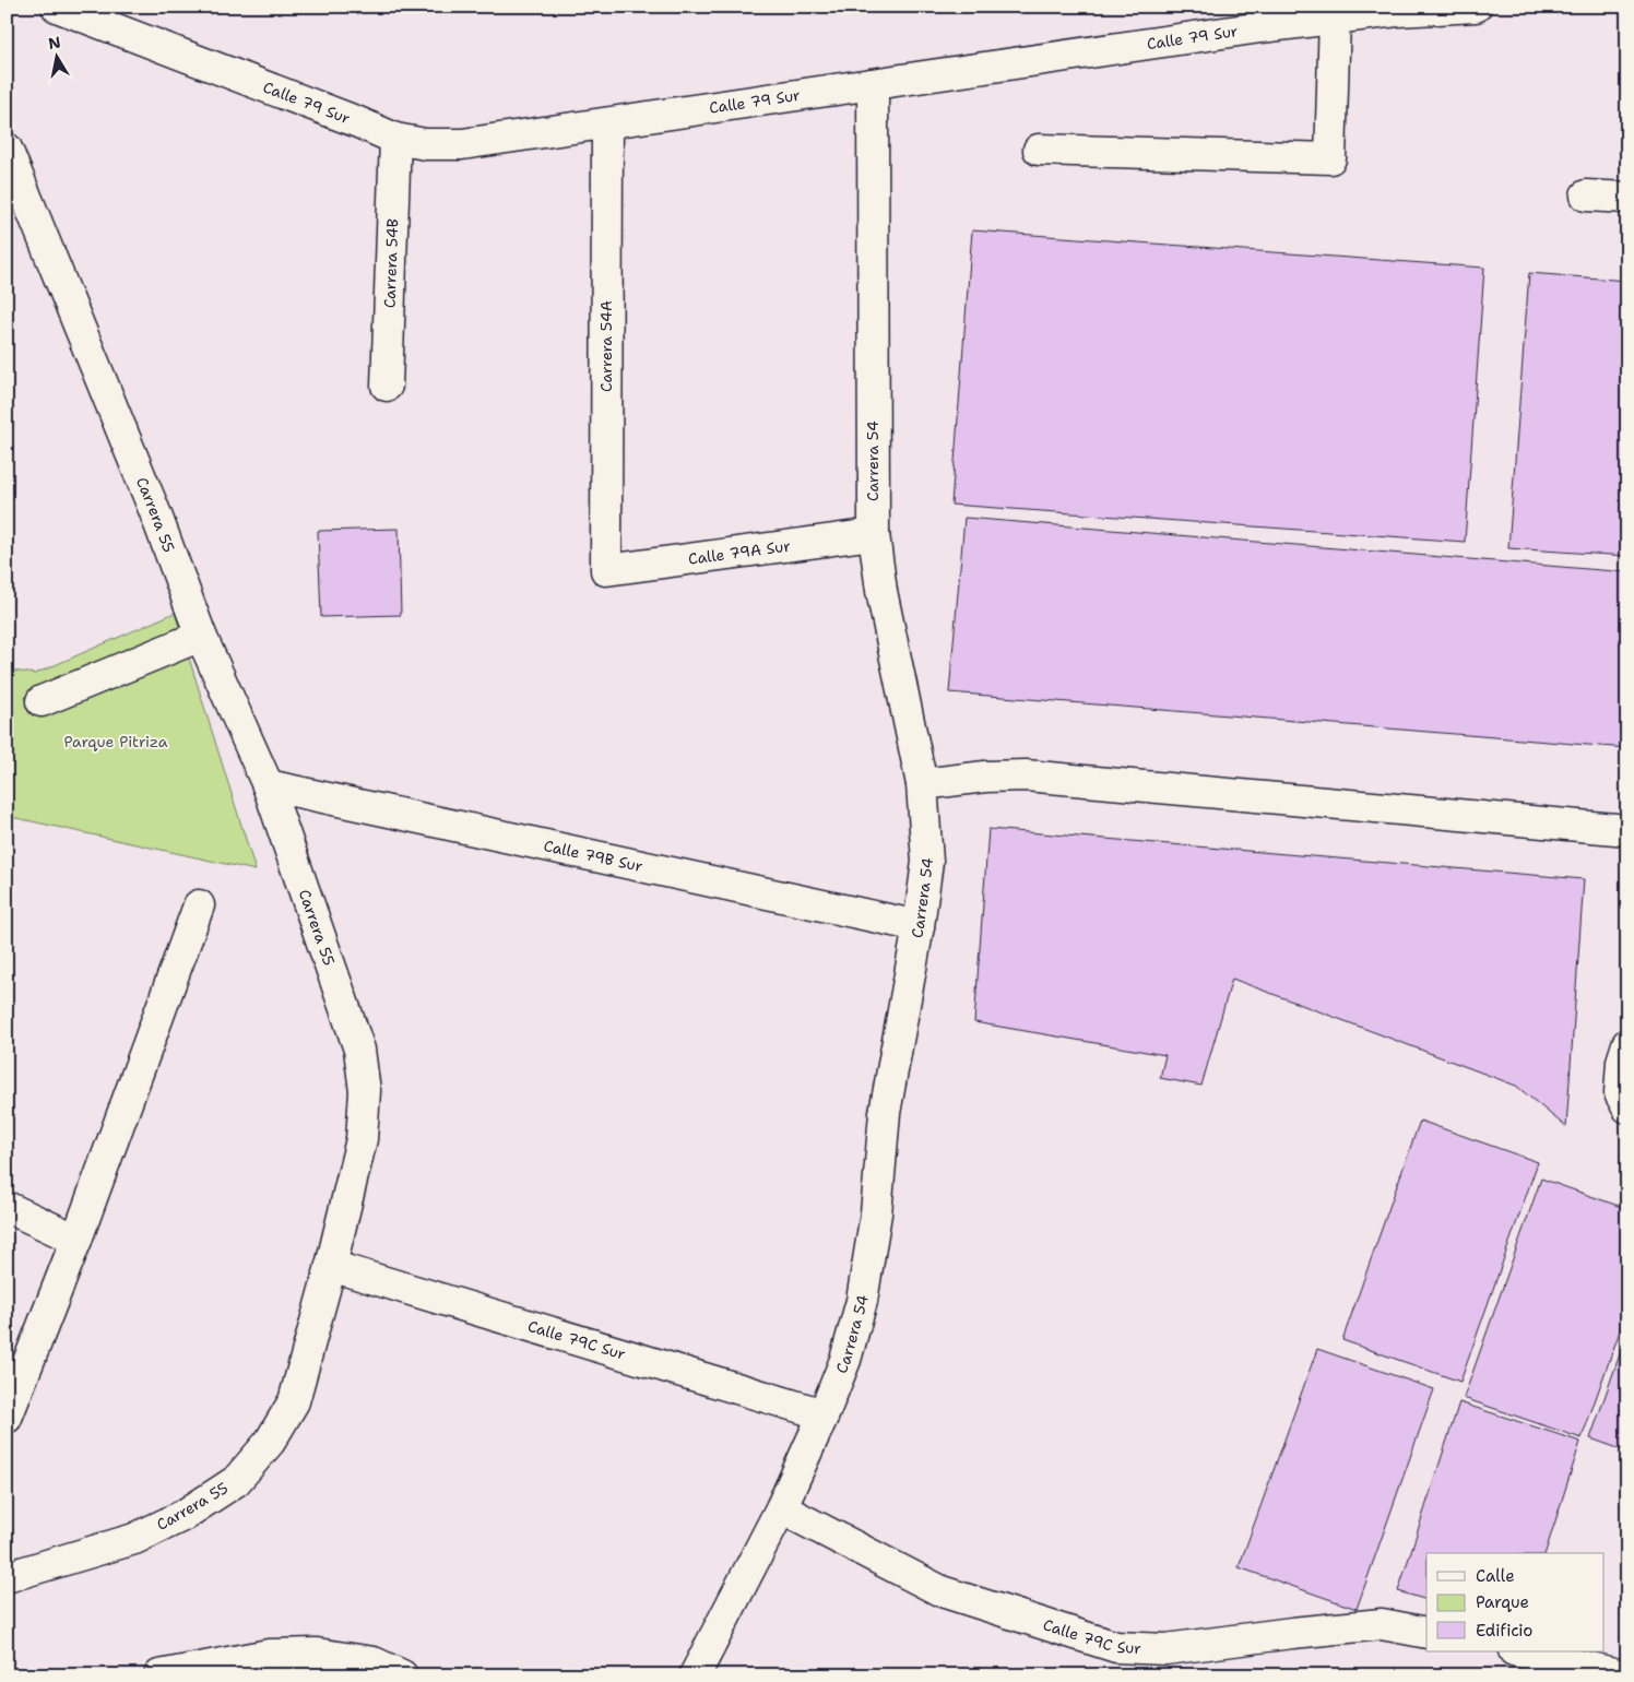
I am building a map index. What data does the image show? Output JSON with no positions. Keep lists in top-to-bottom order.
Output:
{
  "streets": {
    "street": [
      "Calle 79 Sur",
      "Carrera 54B",
      "Carrera 54A",
      "Carrera 54",
      "Carrera 55",
      "Calle 79A Sur",
      "Calle 79B Sur",
      "Calle 79C Sur"
    ]
  },
  "crossings": [
    ["Calle 79 Sur", "Carrera 54B"],
    ["Calle 79 Sur", "Carrera 54A"],
    ["Calle 79 Sur", "Carrera 54"],
    ["Carrera 54A", "Calle 79A Sur"],
    ["Carrera 54", "Calle 79A Sur"],
    ["Carrera 54", "Calle 79B Sur"],
    ["Carrera 54", "Calle 79C Sur"],
    ["Carrera 55", "Calle 79B Sur"],
    ["Carrera 55", "Calle 79C Sur"]
  ],
  "parks": ["Parque Pitriza"],
  "legend": ["Calle", "Parque", "Edificio"],
  "north": "top"
}
